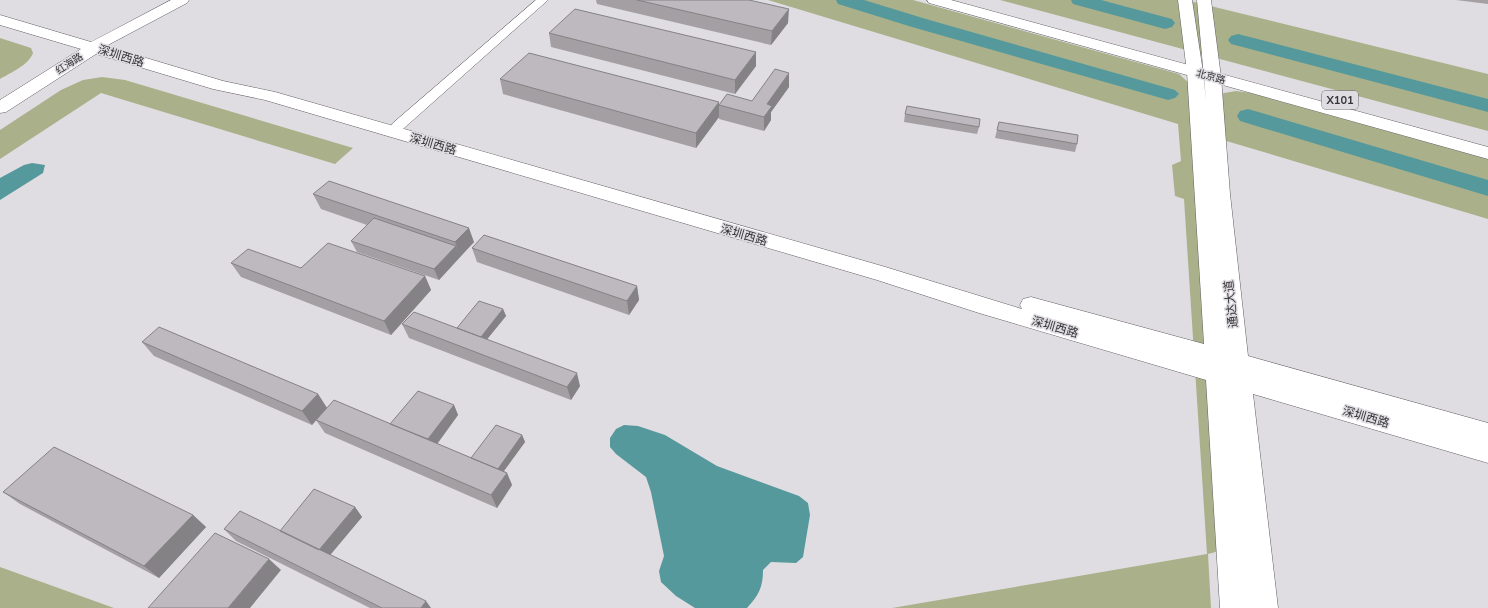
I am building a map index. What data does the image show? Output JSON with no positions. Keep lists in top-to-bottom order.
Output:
{
  "streets": {
    "street": [
      "深圳西路",
      "红海路",
      "北京路",
      "X101",
      "通达大道"
    ]
  },
  "crossings": [
    ["深圳西路", "红海路"],
    ["深圳西路", "通达大道"],
    ["北京路", "通达大道"]
  ]
}
